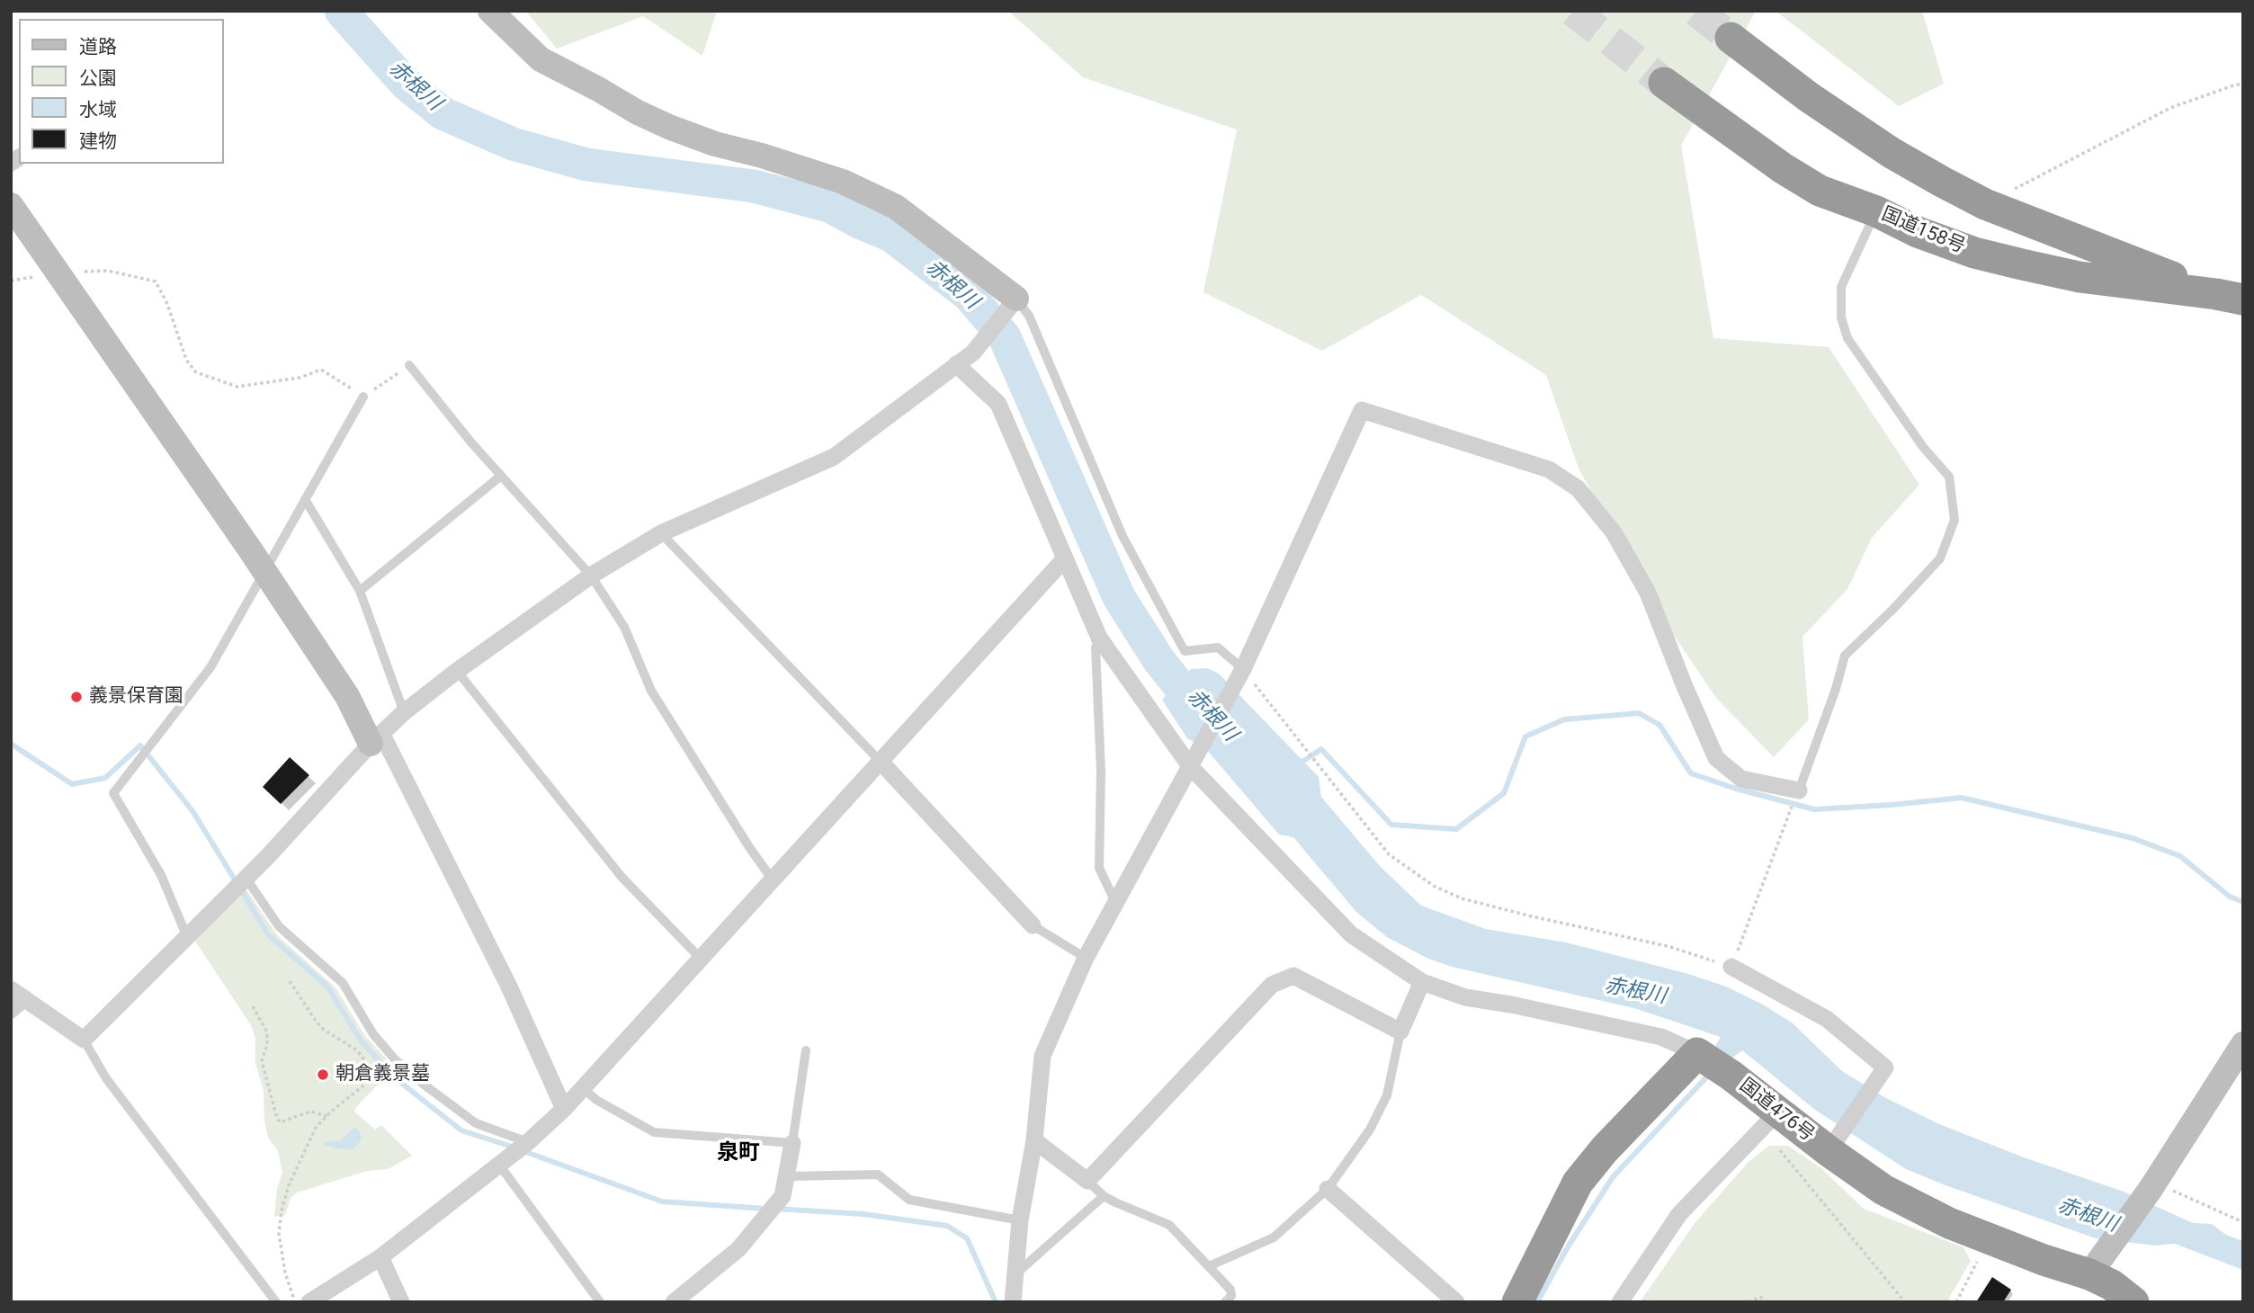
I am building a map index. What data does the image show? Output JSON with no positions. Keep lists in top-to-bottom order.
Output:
{
  "streets": {
    "highway": ["国道158号", "国道476号"]
  },
  "districts": ["泉町"],
  "water": ["赤根川"],
  "places": ["義景保育園", "朝倉義景墓"],
  "legend": [
    "道路",
    "公園",
    "水域",
    "建物"
  ]
}
